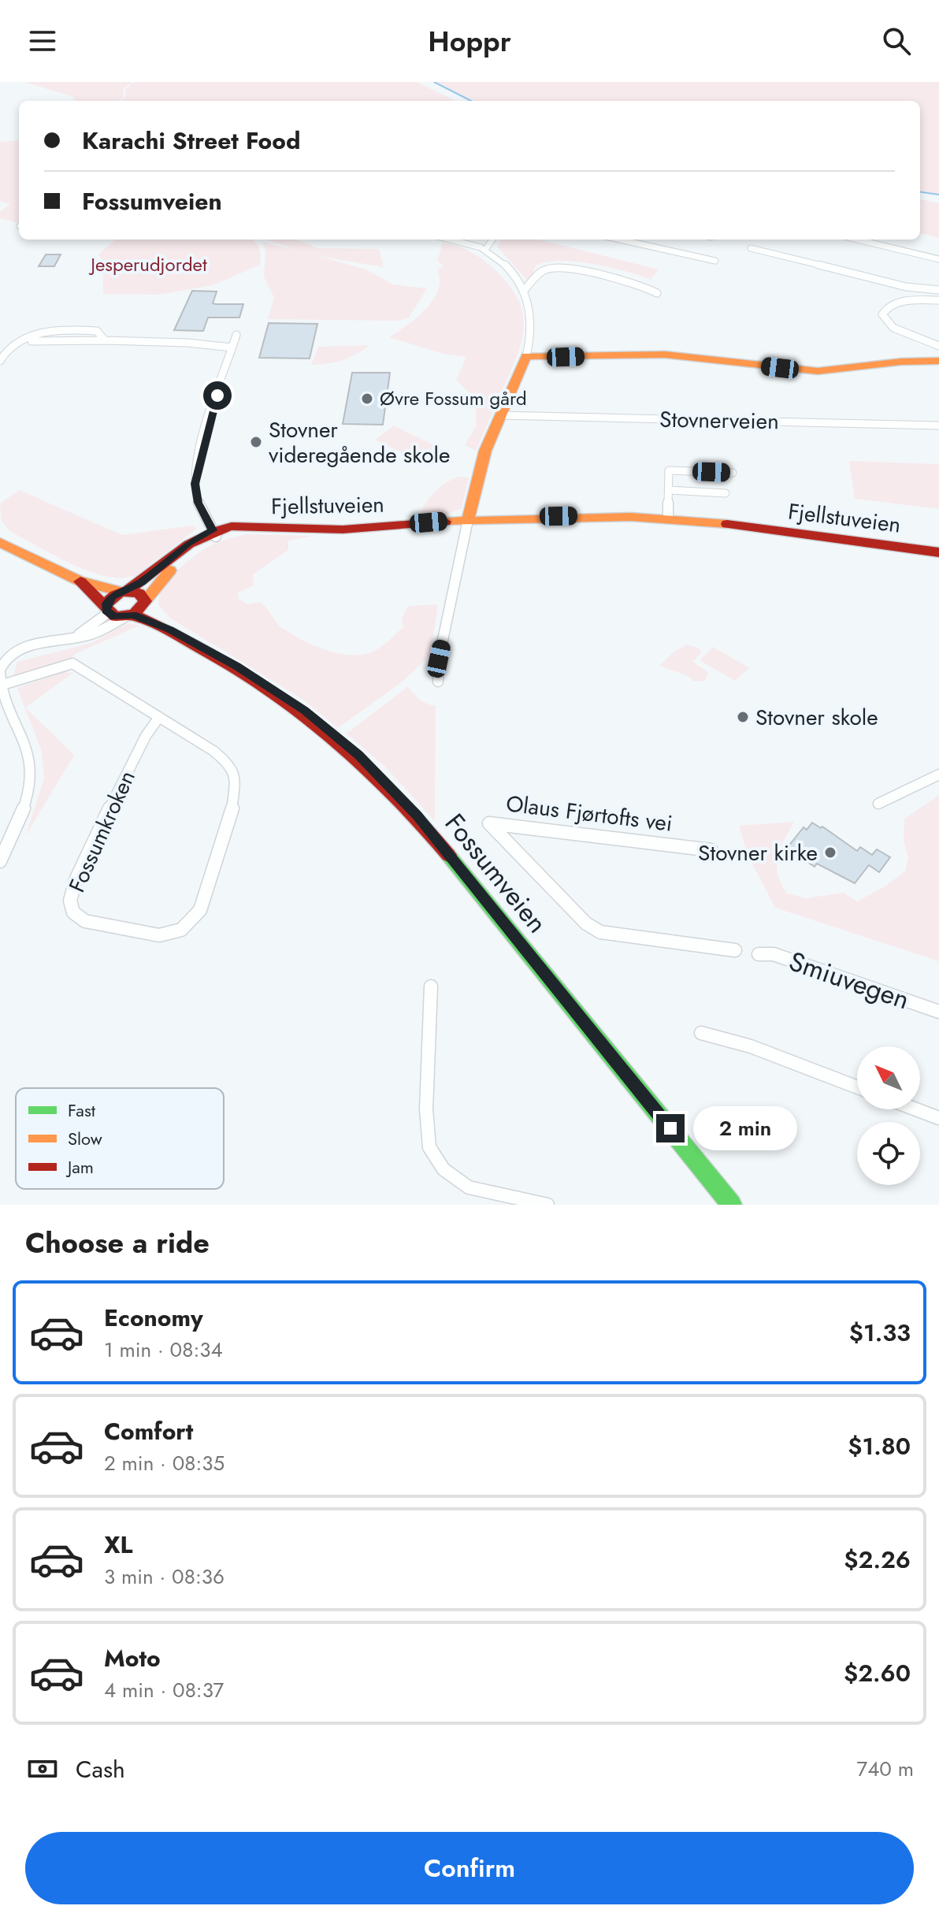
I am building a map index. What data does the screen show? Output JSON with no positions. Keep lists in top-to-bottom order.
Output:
{
  "streets": {
    "street": [
      "Stovnerveien",
      "Fjellstuveien",
      "Olaus Fjørtofts vei",
      "Fossumkroken",
      "Fossumveien",
      "Smiuvegen"
    ]
  },
  "crossings": [
    ["Fjellstuveien", "Fossumveien"]
  ],
  "parks": ["Jesperudjordet"],
  "places": [
    "Øvre Fossum gård",
    "Stovner videregående skole",
    "Stovner skole",
    "Stovner kirke"
  ],
  "legend": ["Fast", "Slow", "Jam"],
  "north": "top left",
  "page": {
    "header": "Hoppr",
    "banner": ["Karachi Street Food", "Fossumveien"],
    "bubble": "2 min",
    "heading": "Choose a ride",
    "list": [
      {
        "name": "Economy",
        "note": "1 min · 08:34",
        "value": "$1.33"
      },
      {
        "name": "Comfort",
        "note": "2 min · 08:35",
        "value": "$1.80"
      },
      {
        "name": "XL",
        "note": "3 min · 08:36",
        "value": "$2.26"
      },
      {
        "name": "Moto",
        "note": "4 min · 08:37",
        "value": "$2.60"
      }
    ],
    "pay": ["Cash", "740 m"],
    "buttons": "Confirm"
  }
}
